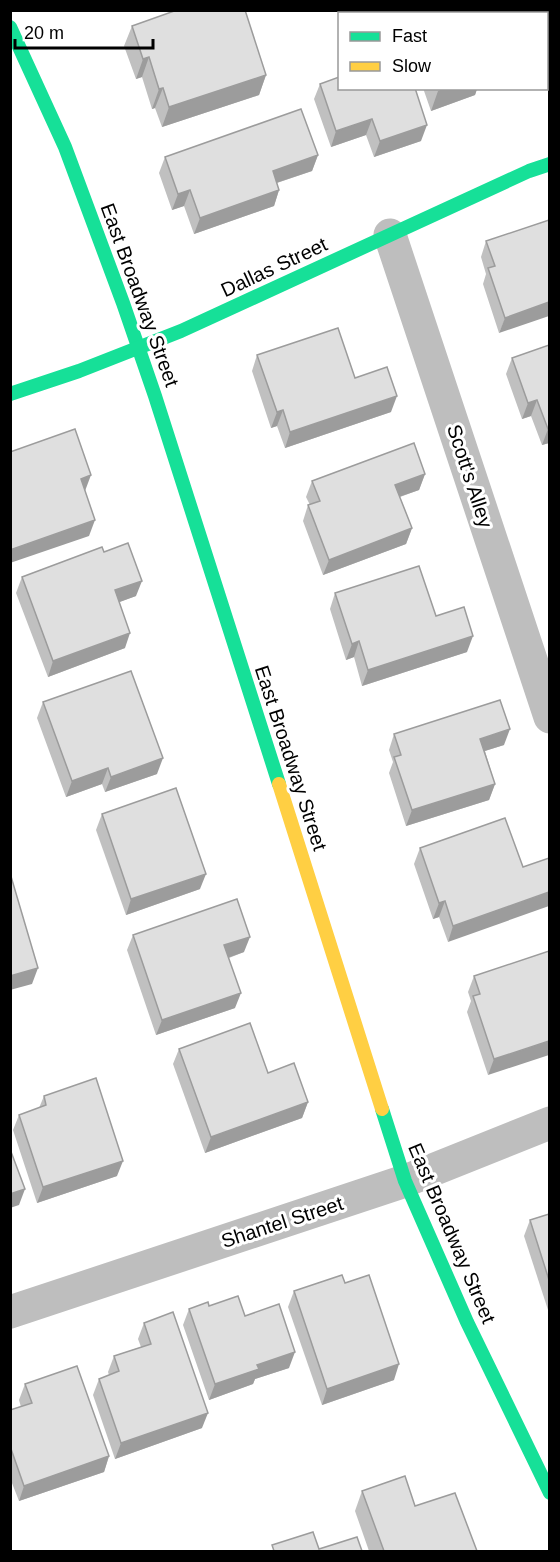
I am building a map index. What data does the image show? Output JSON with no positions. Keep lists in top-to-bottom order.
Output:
{
  "streets": {
    "street": [
      "Dallas Street",
      "East Broadway Street",
      "Scott's Alley",
      "Shantel Street"
    ]
  },
  "crossings": [
    ["Dallas Street", "East Broadway Street"],
    ["Dallas Street", "Scott's Alley"],
    ["East Broadway Street", "Shantel Street"]
  ],
  "legend": ["Fast", "Slow"],
  "scale_bar": "20 m"
}
